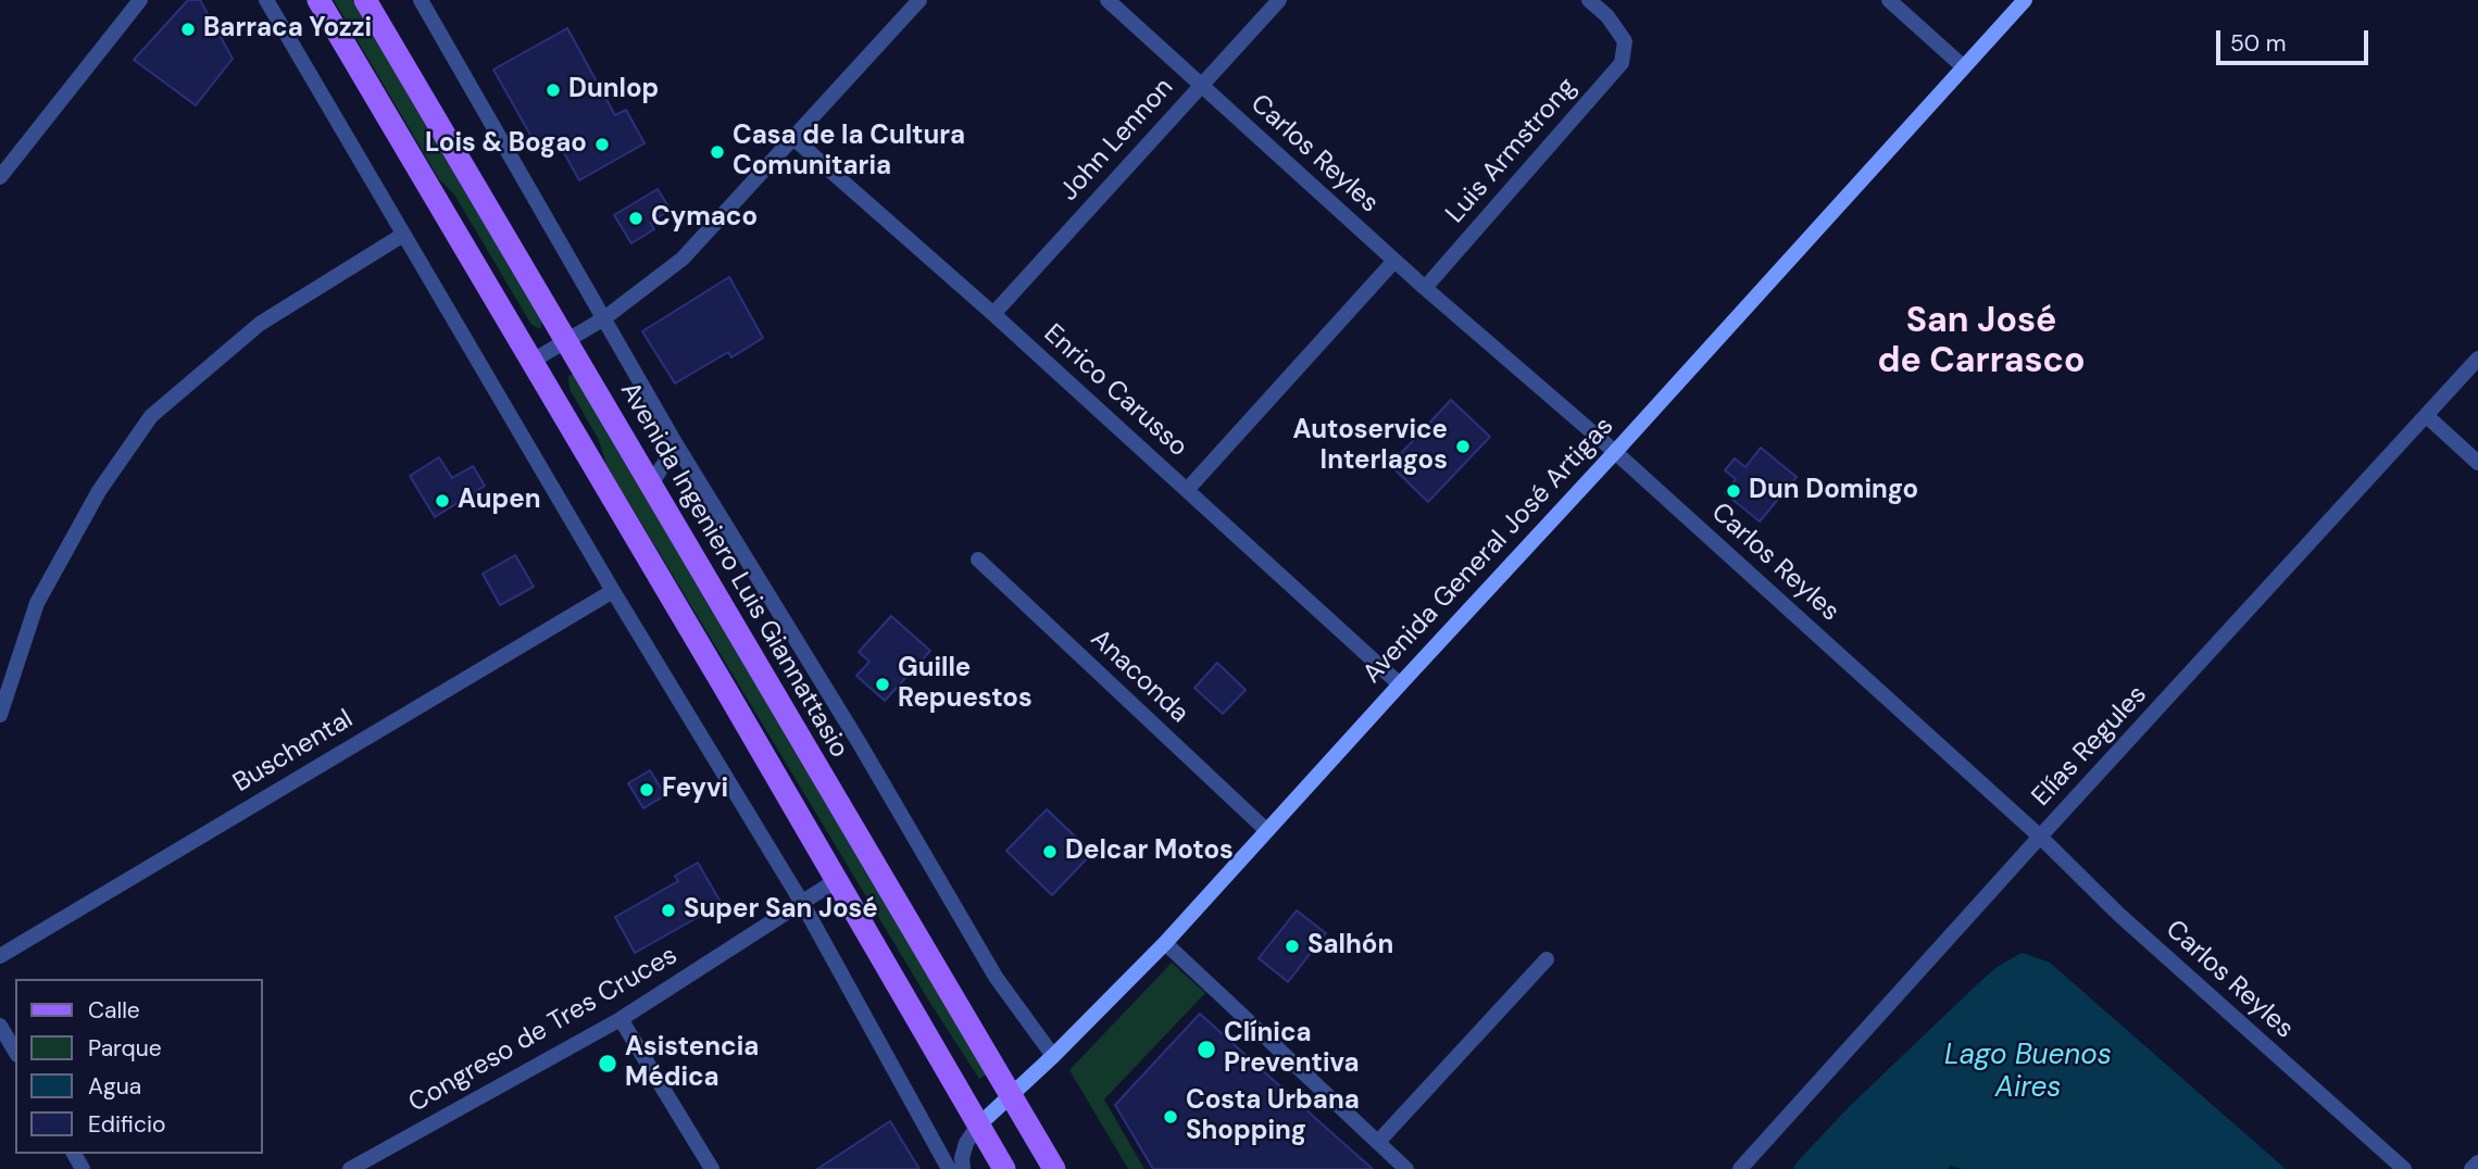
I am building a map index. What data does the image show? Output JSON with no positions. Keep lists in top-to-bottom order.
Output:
{
  "streets": {
    "main road": ["Avenida Ingeniero Luis Giannattasio"],
    "street": [
      "John Lennon",
      "Luis Armstrong",
      "Carlos Reyles",
      "Enrico Carusso",
      "Avenida General José Artigas",
      "Anaconda",
      "Elías Regules",
      "Buschental",
      "Congreso de Tres Cruces"
    ]
  },
  "crossings": [
    ["John Lennon", "Carlos Reyles"],
    ["John Lennon", "Enrico Carusso"],
    ["Luis Armstrong", "Carlos Reyles"],
    ["Carlos Reyles", "Avenida General José Artigas"],
    ["Carlos Reyles", "Elías Regules"],
    ["Enrico Carusso", "Avenida General José Artigas"],
    ["Avenida General José Artigas", "Avenida Ingeniero Luis Giannattasio"],
    ["Avenida General José Artigas", "Anaconda"]
  ],
  "districts": ["San José de Carrasco"],
  "water": ["Lago Buenos Aires"],
  "places": [
    "Barraca Yozzi",
    "Dunlop",
    "Lois & Bogao",
    "Casa de la Cultura Comunitaria",
    "Cymaco",
    "Autoservice Interlagos",
    "Dun Domingo",
    "Aupen",
    "Guille Repuestos",
    "Feyvi",
    "Delcar Motos",
    "Super San José",
    "Salhón",
    "Clínica Preventiva",
    "Asistencia Médica",
    "Costa Urbana Shopping"
  ],
  "legend": [
    "Calle",
    "Parque",
    "Agua",
    "Edificio"
  ],
  "scale_bar": "50 m"
}
